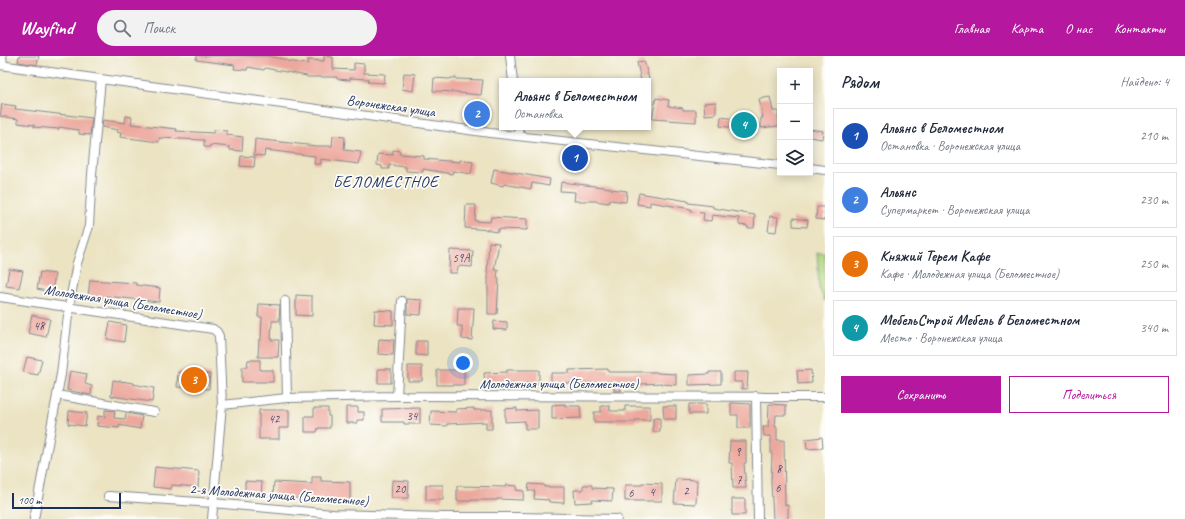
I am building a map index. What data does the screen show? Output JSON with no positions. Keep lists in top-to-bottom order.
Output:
{
  "streets": {
    "street": ["Воронежская улица", "Молодежная улица (Беломестное)", "2-я Молодежная улица (Беломестное)"]
  },
  "crossings": [
    ["Молодежная улица (Беломестное)", "2-я Молодежная улица (Беломестное)"]
  ],
  "districts": ["БЕЛОМЕСТНОЕ"],
  "house_numbers": [
    "59А",
    "48",
    "34",
    "42",
    "9",
    "8",
    "7",
    "6",
    "20",
    "2",
    "4",
    "6"
  ],
  "scale_bar": "100 m",
  "page": {
    "header": "Wayfind",
    "search": "Поиск",
    "nav": [
      "Главная",
      "Карта",
      "О нас",
      "Контакты"
    ],
    "heading": ["Рядом", "Найдено: 4"],
    "map_buttons": ["+", "−"],
    "popup": ["Альянс в Беломестном", "Остановка"],
    "pins": [
      "2",
      "4",
      "1",
      "3"
    ],
    "list": [
      {
        "mark": "1",
        "name": "Альянс в Беломестном",
        "note": "Остановка · Воронежская улица",
        "value": "210 m"
      },
      {
        "mark": "2",
        "name": "Альянс",
        "note": "Супермаркет · Воронежская улица",
        "value": "230 m"
      },
      {
        "mark": "3",
        "name": "Княжий Терем Кафе",
        "note": "Кафе · Молодежная улица (Беломестное)",
        "value": "250 m"
      },
      {
        "mark": "4",
        "name": "МебельСтрой Мебель в Беломестном",
        "note": "Место · Воронежская улица",
        "value": "340 m"
      }
    ],
    "buttons": ["Сохранить", "Поделиться"],
    "scale": "100 m"
  }
}
